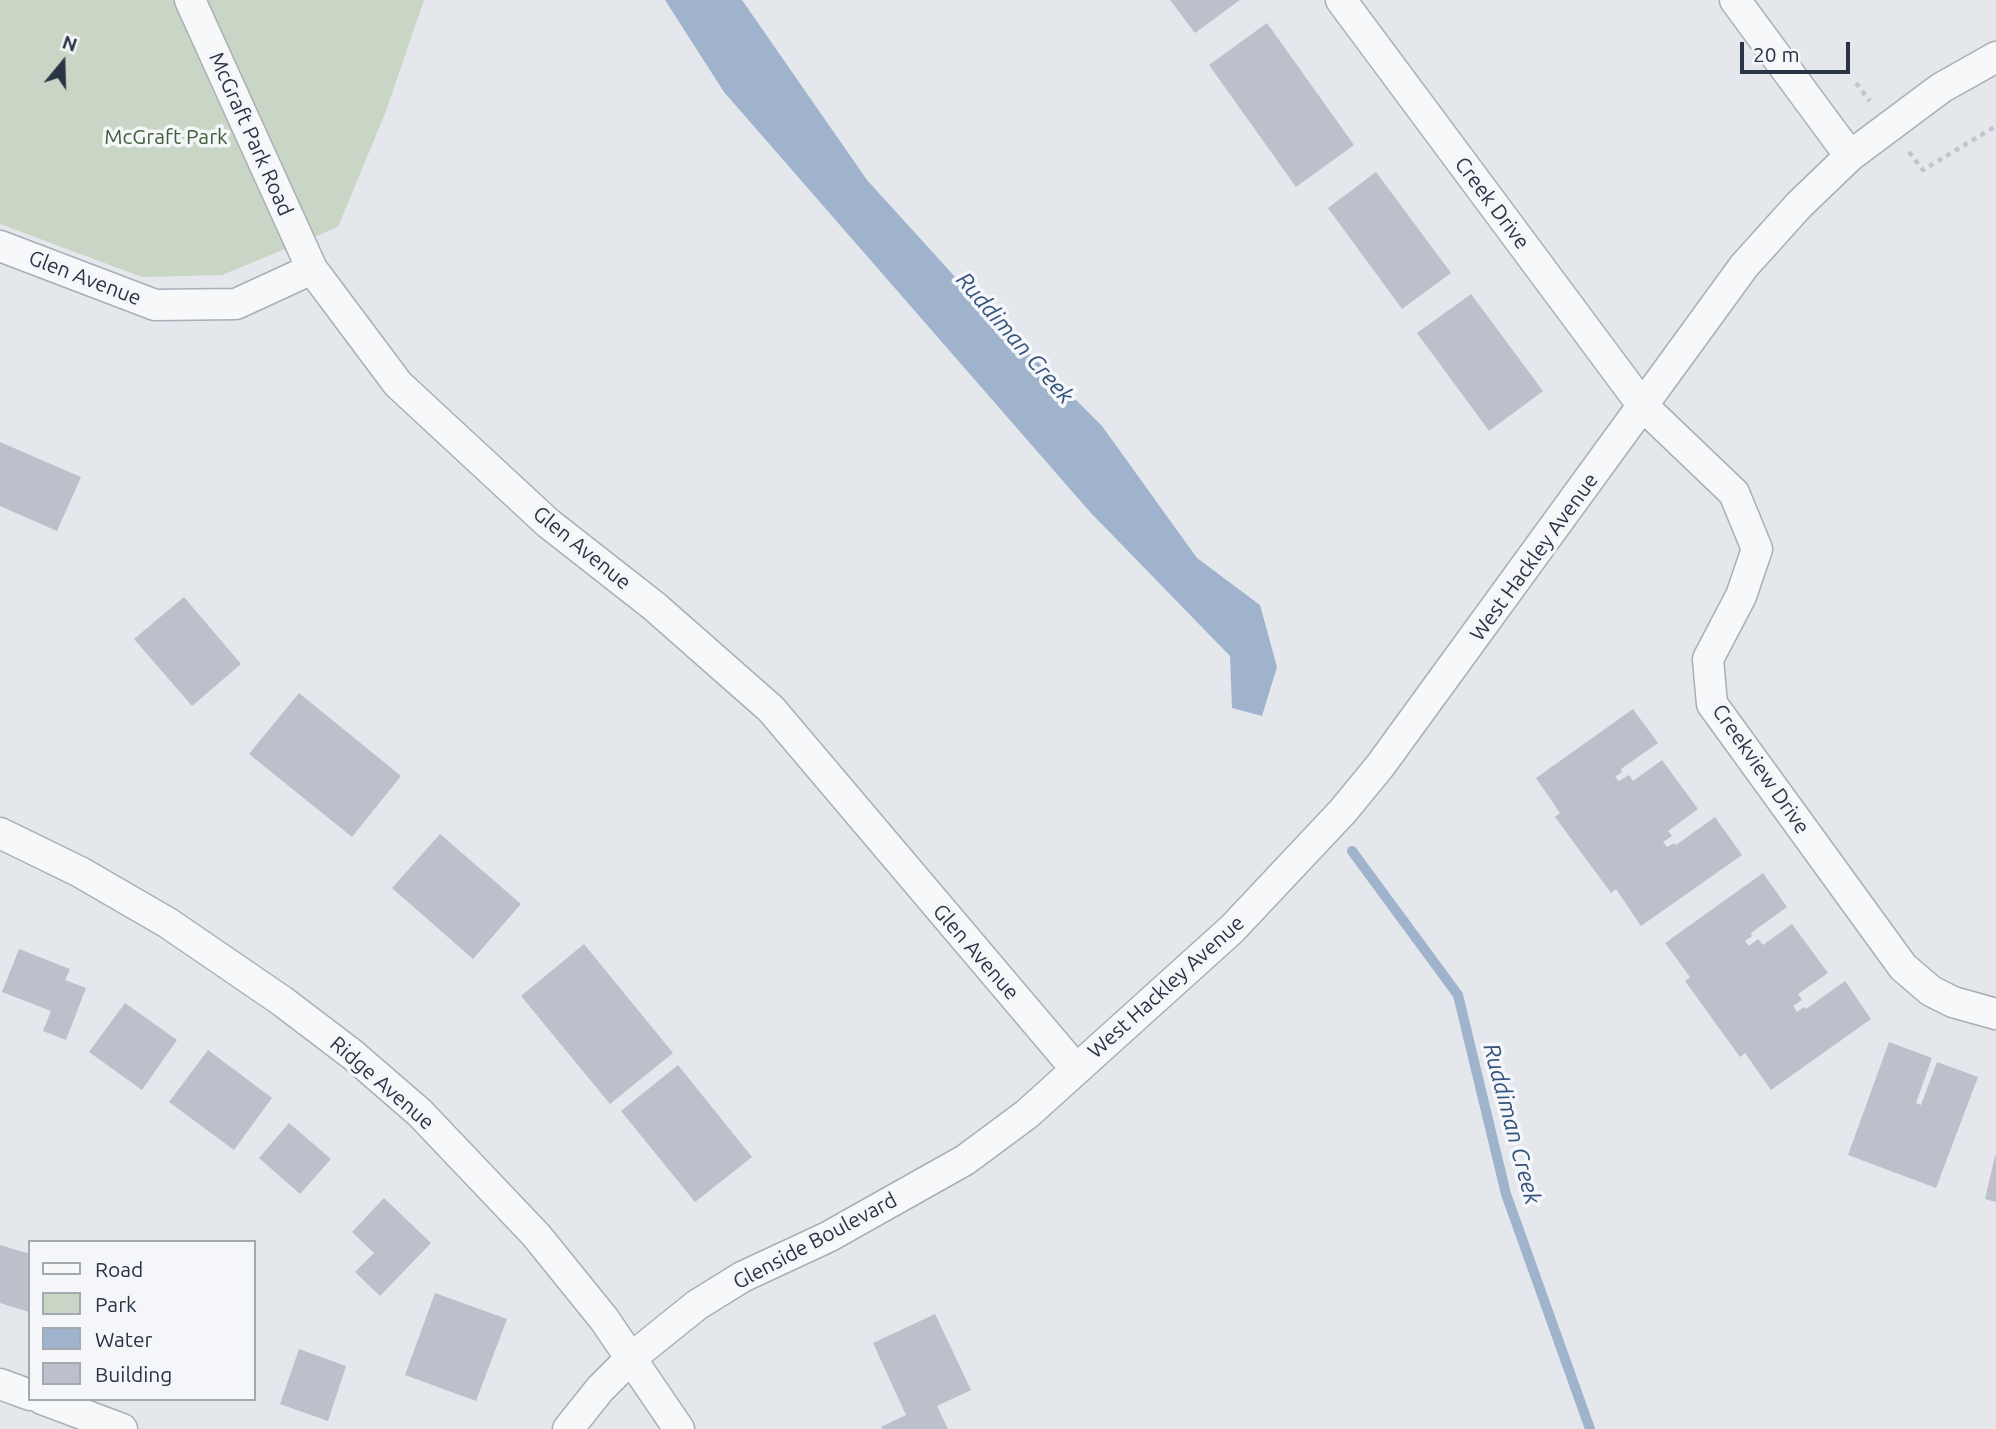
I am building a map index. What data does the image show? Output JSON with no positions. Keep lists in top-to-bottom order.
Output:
{
  "streets": {
    "street": [
      "McGraft Park Road",
      "Creek Drive",
      "Glen Avenue",
      "West Hackley Avenue",
      "Creekview Drive",
      "Ridge Avenue",
      "Glenside Boulevard"
    ]
  },
  "crossings": [
    ["McGraft Park Road", "Glen Avenue"],
    ["Creek Drive", "West Hackley Avenue"],
    ["Creek Drive", "Creekview Drive"],
    ["Glen Avenue", "West Hackley Avenue"],
    ["Glen Avenue", "Glenside Boulevard"],
    ["West Hackley Avenue", "Creekview Drive"],
    ["West Hackley Avenue", "Glenside Boulevard"],
    ["Ridge Avenue", "Glenside Boulevard"]
  ],
  "water": ["Ruddiman Creek"],
  "parks": ["McGraft Park"],
  "legend": [
    "Road",
    "Park",
    "Water",
    "Building"
  ],
  "scale_bar": "20 m",
  "north": "top"
}
